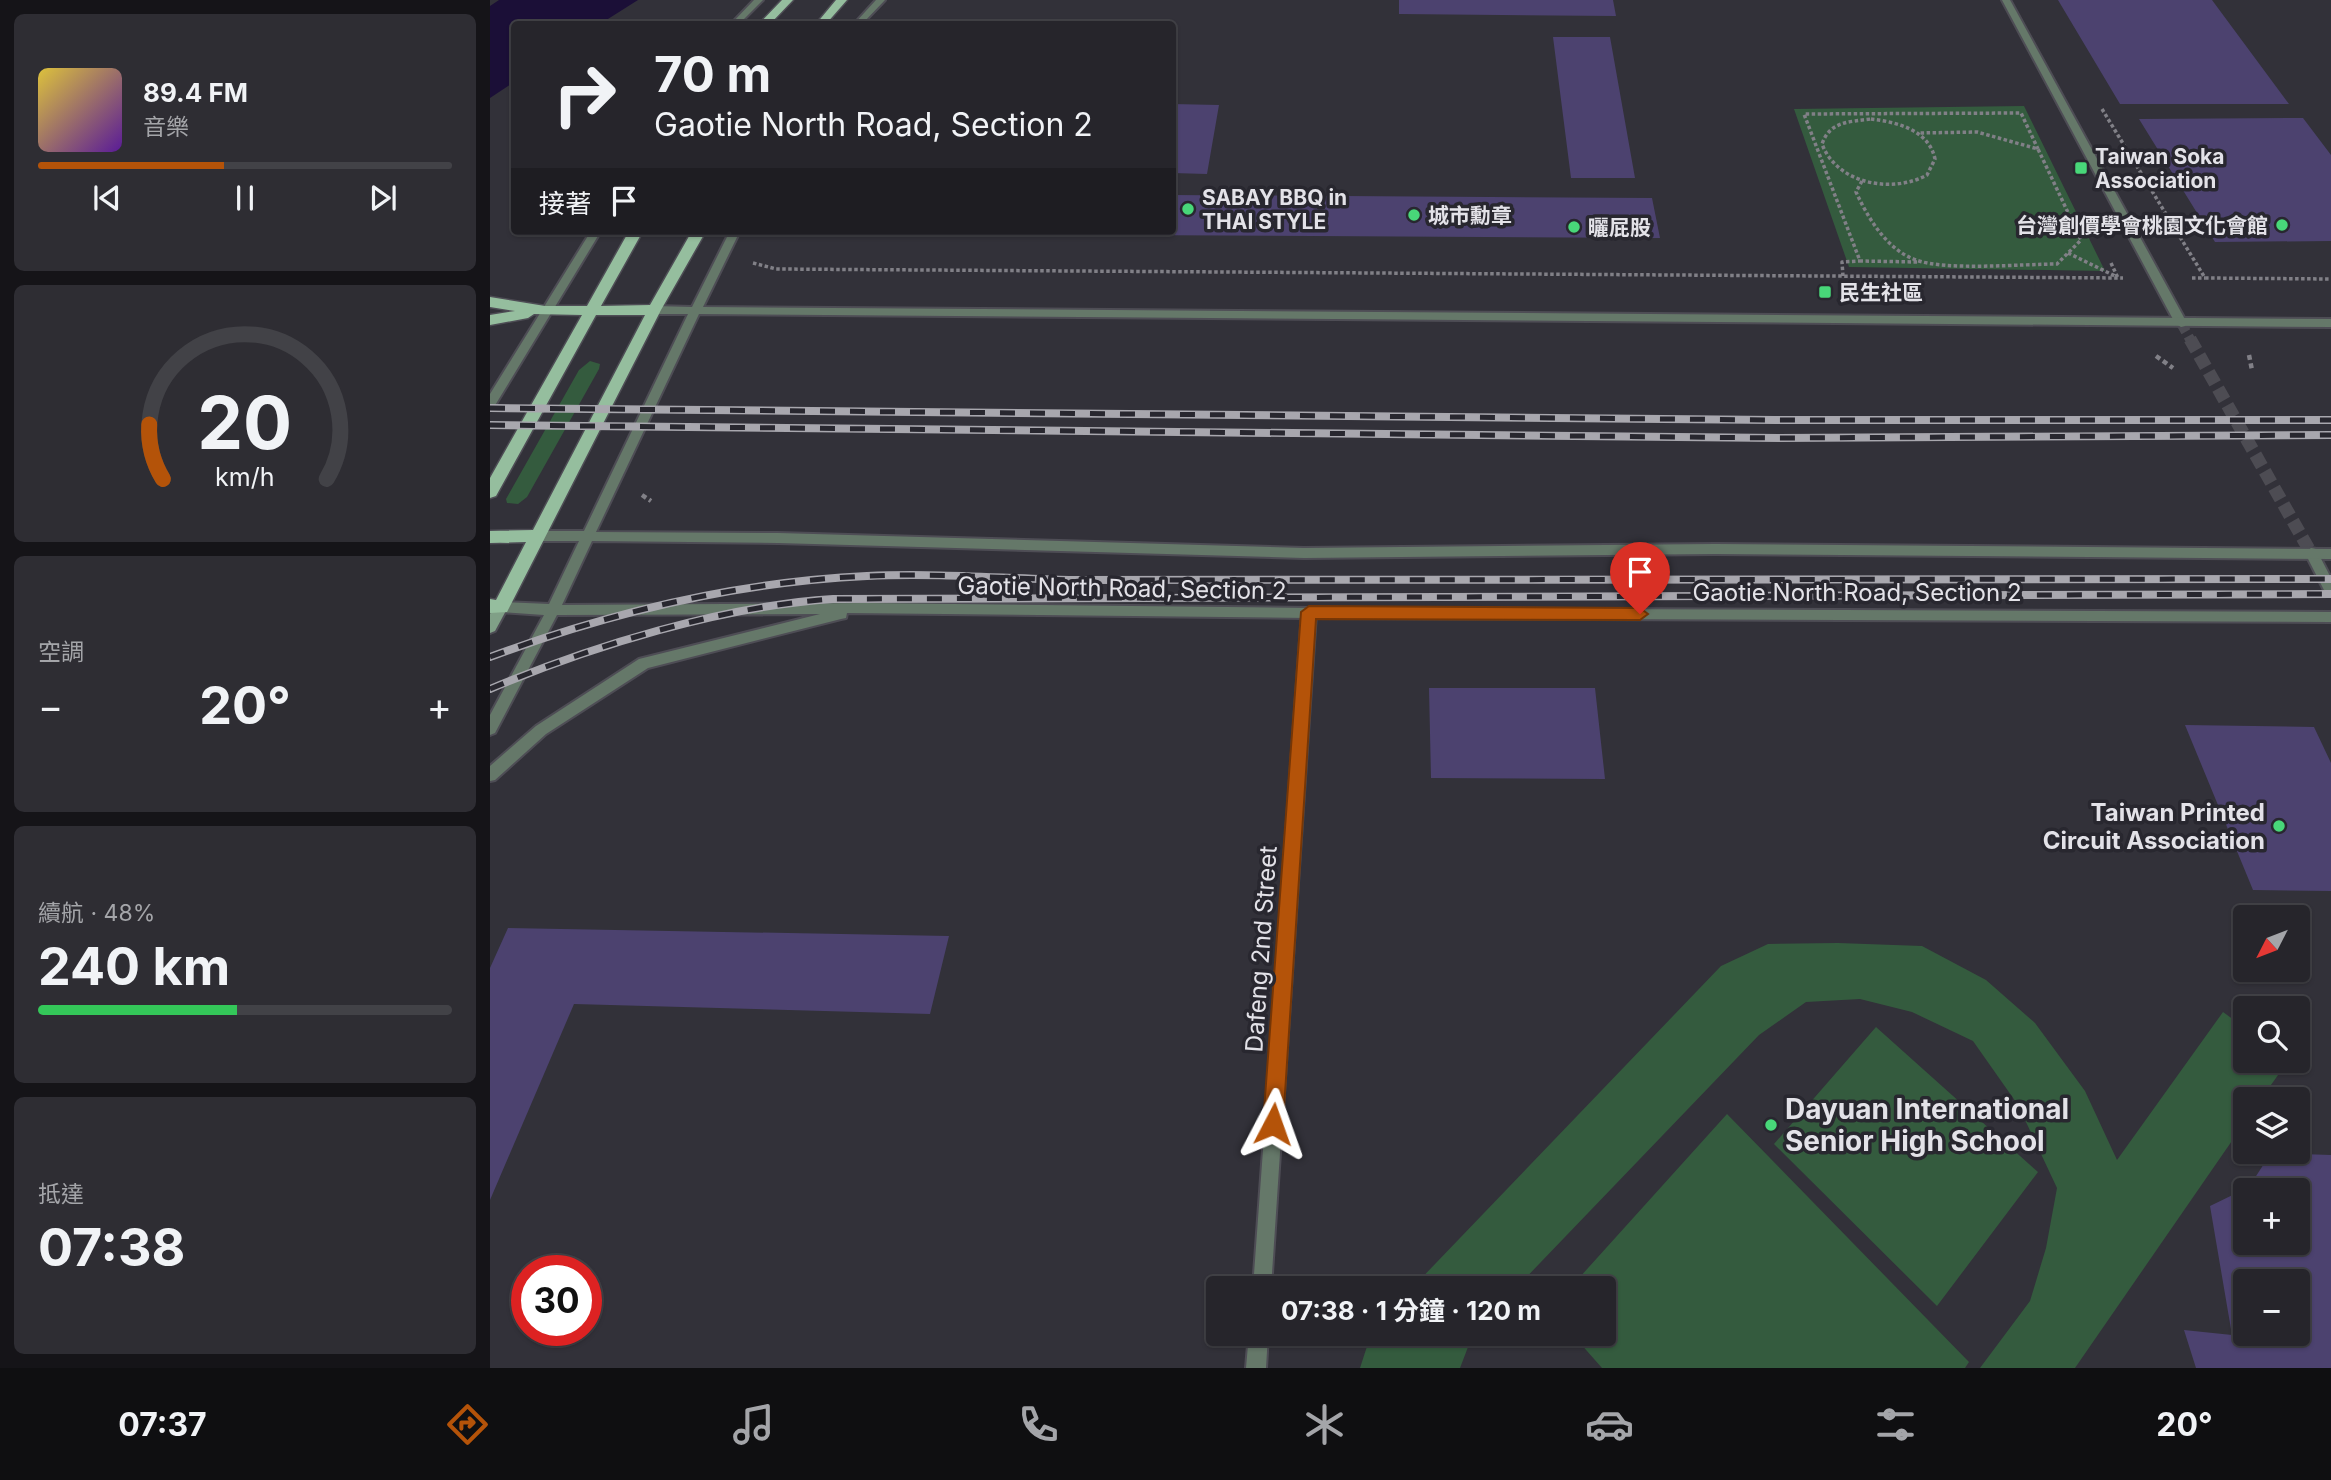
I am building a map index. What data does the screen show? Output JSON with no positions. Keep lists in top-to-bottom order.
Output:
{
  "streets": {
    "street": ["Gaotie North Road, Section 2", "Dafeng 2nd Street"]
  },
  "crossings": [
    ["Gaotie North Road, Section 2", "Dafeng 2nd Street"]
  ],
  "places": {
    "transit": ["Taiwan Soka Association", "民生社區"],
    "other": [
      "SABAY BBQ in THAI STYLE",
      "城市勳章",
      "台灣創價學會桃園文化會館",
      "曬屁股",
      "Taiwan Printed Circuit Association",
      "Dayuan International Senior High School"
    ]
  },
  "north": "bottom left",
  "page": {
    "turn": ["70 m", "Gaotie North Road, Section 2"],
    "song": ["89.4 FM", "音樂"],
    "then": "接著",
    "tile": [
      "空調",
      ["續航 · 48%", "240 km"],
      ["抵達", "07:38"]
    ],
    "heat": ["−", "20°", "+"],
    "map_buttons": ["+", "−"],
    "limit": "30",
    "trip": "07:38 · 1 分鐘 · 120 m",
    "tabs": ["07:37", "20°"],
    "gauge": ["20", "km/h"]
  }
}
